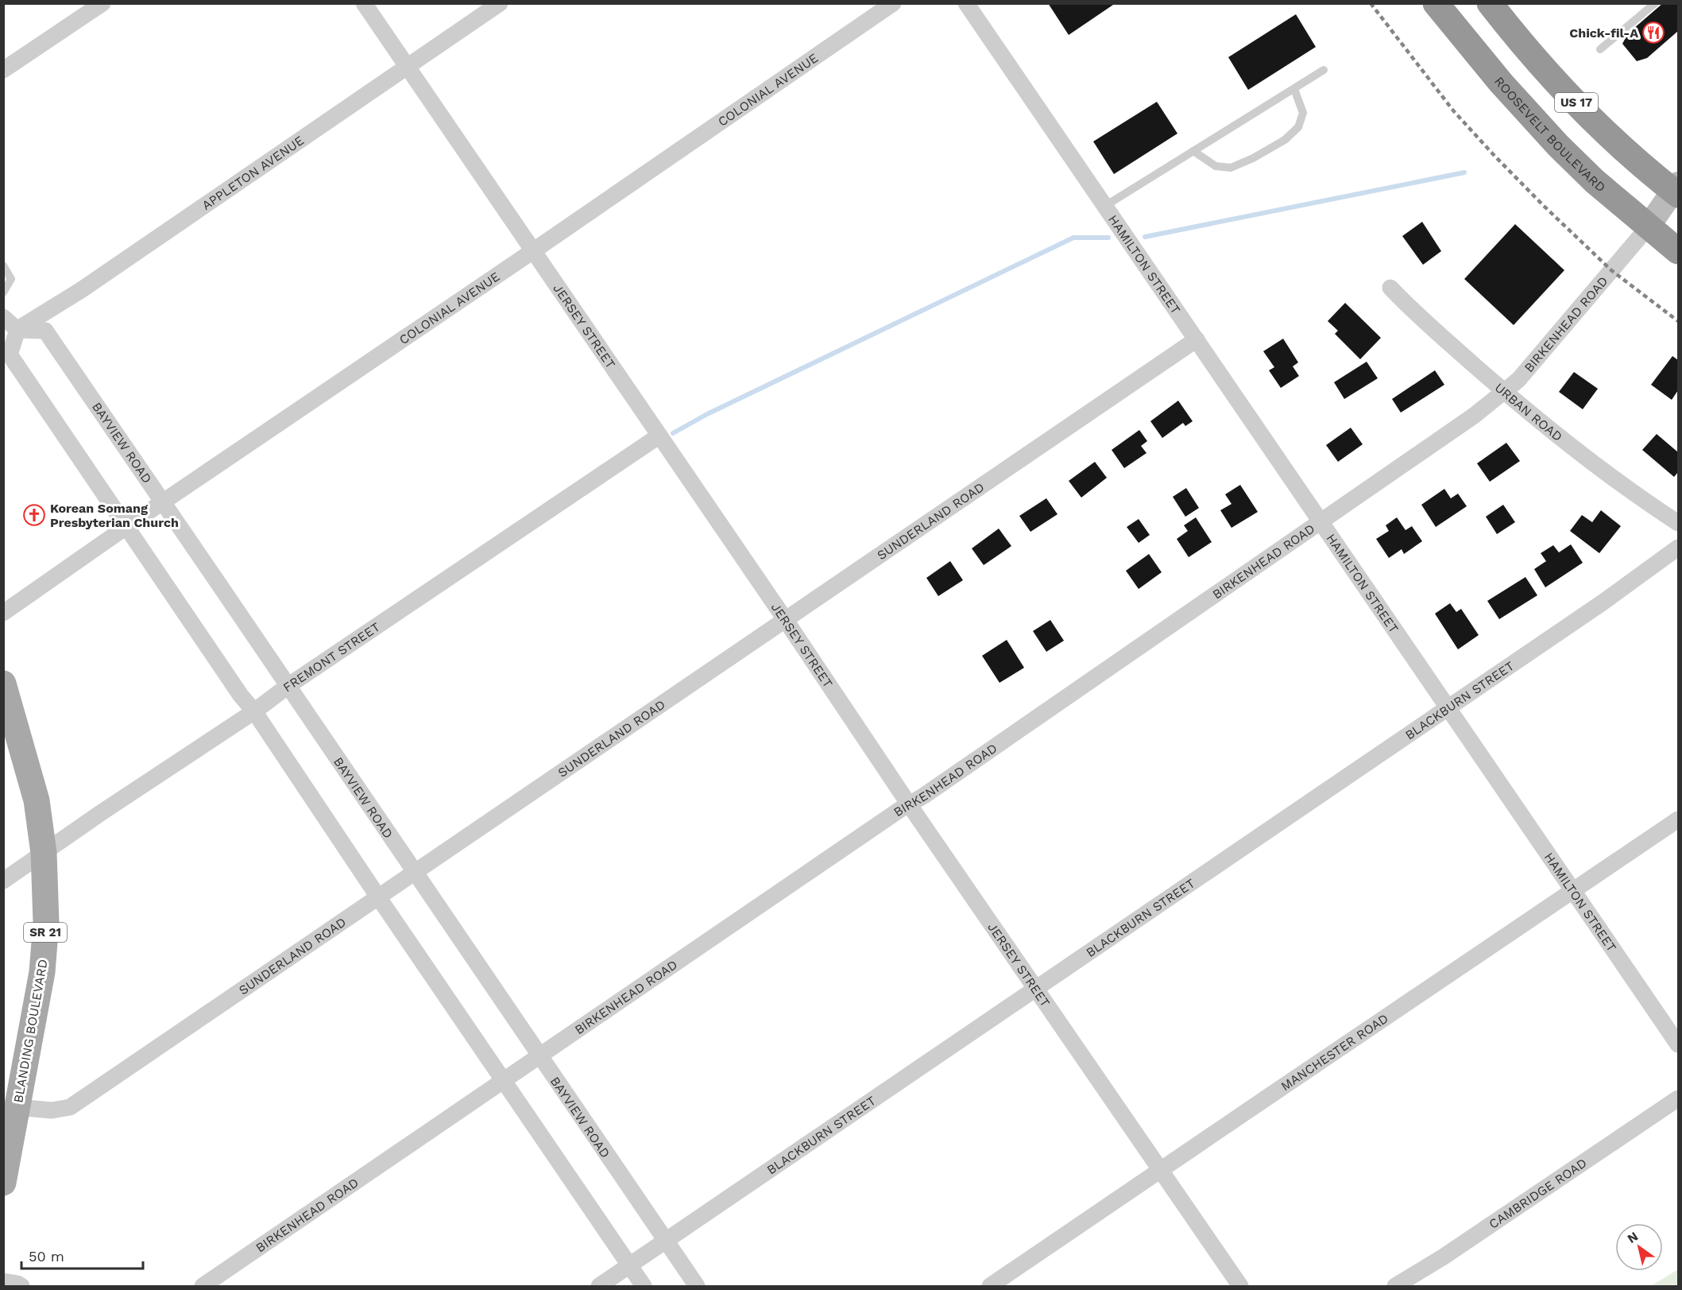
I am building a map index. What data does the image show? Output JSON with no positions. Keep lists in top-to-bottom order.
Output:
{
  "streets": {
    "highway": ["US 17", "ROOSEVELT BOULEVARD"],
    "main road": ["SR 21", "BLANDING BOULEVARD"],
    "street": [
      "COLONIAL AVENUE",
      "APPLETON AVENUE",
      "HAMILTON STREET",
      "BIRKENHEAD ROAD",
      "JERSEY STREET",
      "URBAN ROAD",
      "BAYVIEW ROAD",
      "SUNDERLAND ROAD",
      "FREMONT STREET",
      "BLACKBURN STREET",
      "MANCHESTER ROAD",
      "CAMBRIDGE ROAD"
    ]
  },
  "crossings": [
    ["COLONIAL AVENUE", "JERSEY STREET"],
    ["COLONIAL AVENUE", "BAYVIEW ROAD"],
    ["ROOSEVELT BOULEVARD", "BIRKENHEAD ROAD"],
    ["APPLETON AVENUE", "JERSEY STREET"],
    ["APPLETON AVENUE", "BAYVIEW ROAD"],
    ["HAMILTON STREET", "BIRKENHEAD ROAD"],
    ["HAMILTON STREET", "SUNDERLAND ROAD"],
    ["HAMILTON STREET", "BLACKBURN STREET"],
    ["HAMILTON STREET", "MANCHESTER ROAD"],
    ["BIRKENHEAD ROAD", "JERSEY STREET"],
    ["BIRKENHEAD ROAD", "URBAN ROAD"],
    ["BIRKENHEAD ROAD", "BAYVIEW ROAD"],
    ["JERSEY STREET", "SUNDERLAND ROAD"],
    ["JERSEY STREET", "FREMONT STREET"],
    ["JERSEY STREET", "BLACKBURN STREET"],
    ["JERSEY STREET", "MANCHESTER ROAD"],
    ["BAYVIEW ROAD", "SUNDERLAND ROAD"],
    ["BAYVIEW ROAD", "FREMONT STREET"],
    ["BAYVIEW ROAD", "BLACKBURN STREET"],
    ["SUNDERLAND ROAD", "BLANDING BOULEVARD"],
    ["FREMONT STREET", "BLANDING BOULEVARD"]
  ],
  "places": {
    "restaurant": ["Chick-fil-A"],
    "church": ["Korean Somang Presbyterian Church"]
  },
  "scale_bar": "50 m",
  "north": "top left"
}
